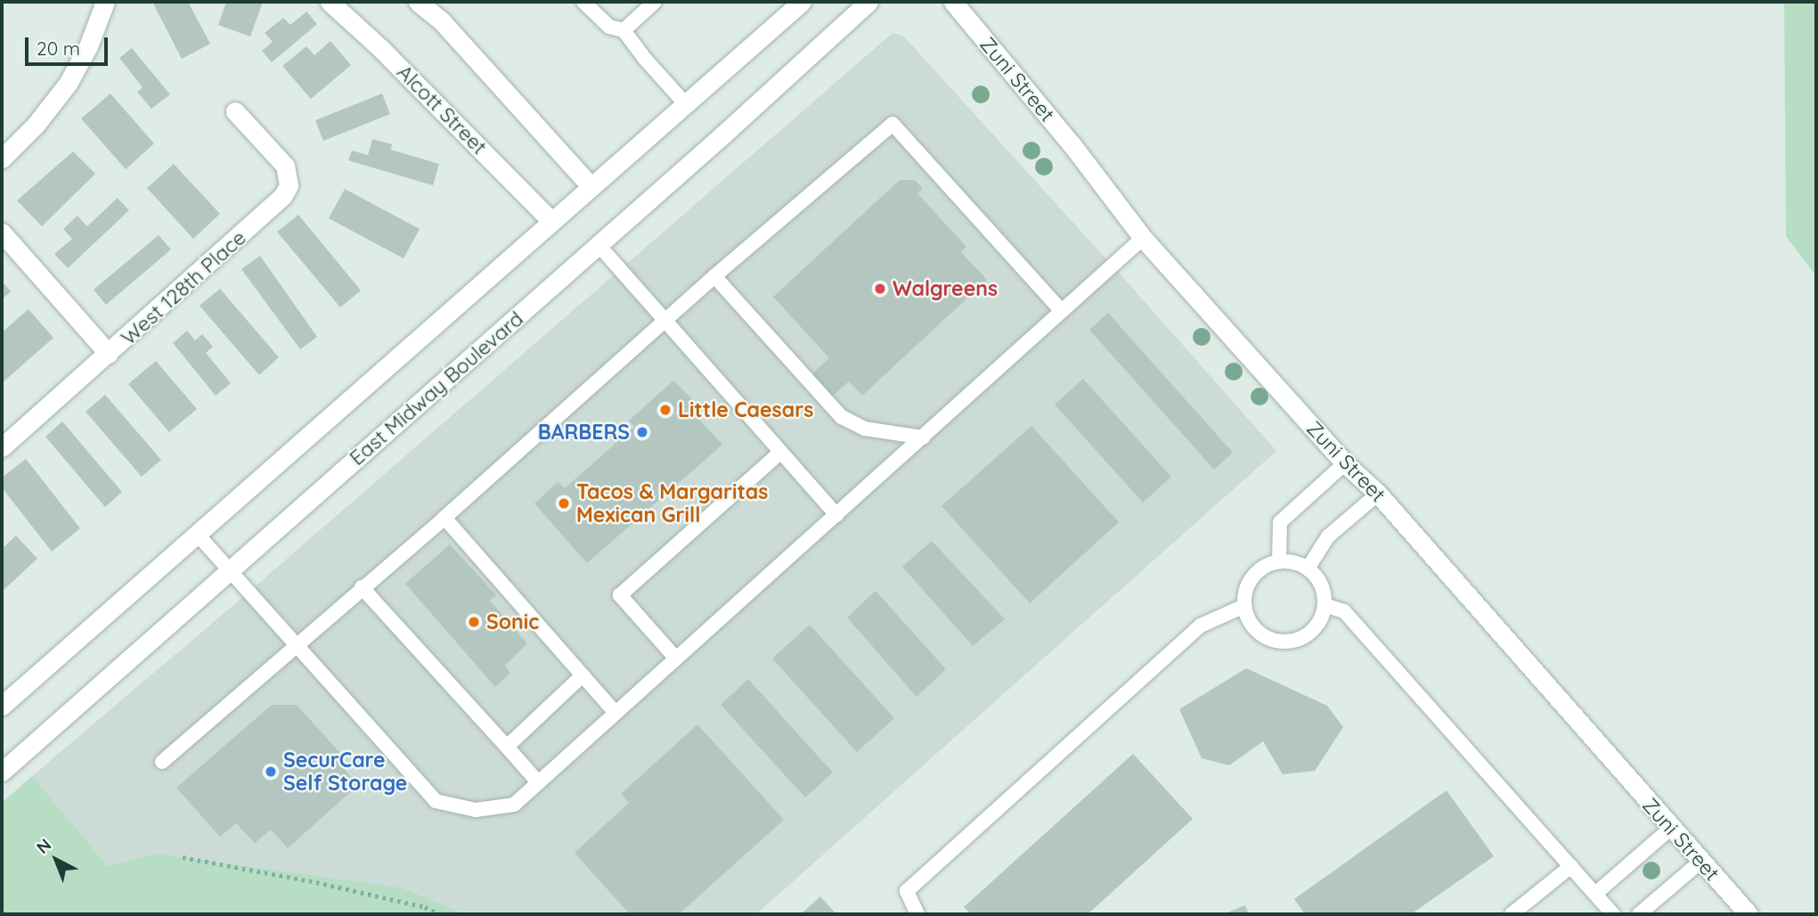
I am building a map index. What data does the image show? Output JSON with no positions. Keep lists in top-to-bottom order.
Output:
{
  "streets": {
    "main road": [
      "Zuni Street",
      "Alcott Street",
      "West 128th Place",
      "East Midway Boulevard"
    ]
  },
  "places": [
    "Walgreens",
    "Little Caesars",
    "BARBERS",
    "Tacos & Margaritas Mexican Grill",
    "Sonic",
    "SecurCare Self Storage"
  ],
  "scale_bar": "20 m",
  "north": "top left"
}
